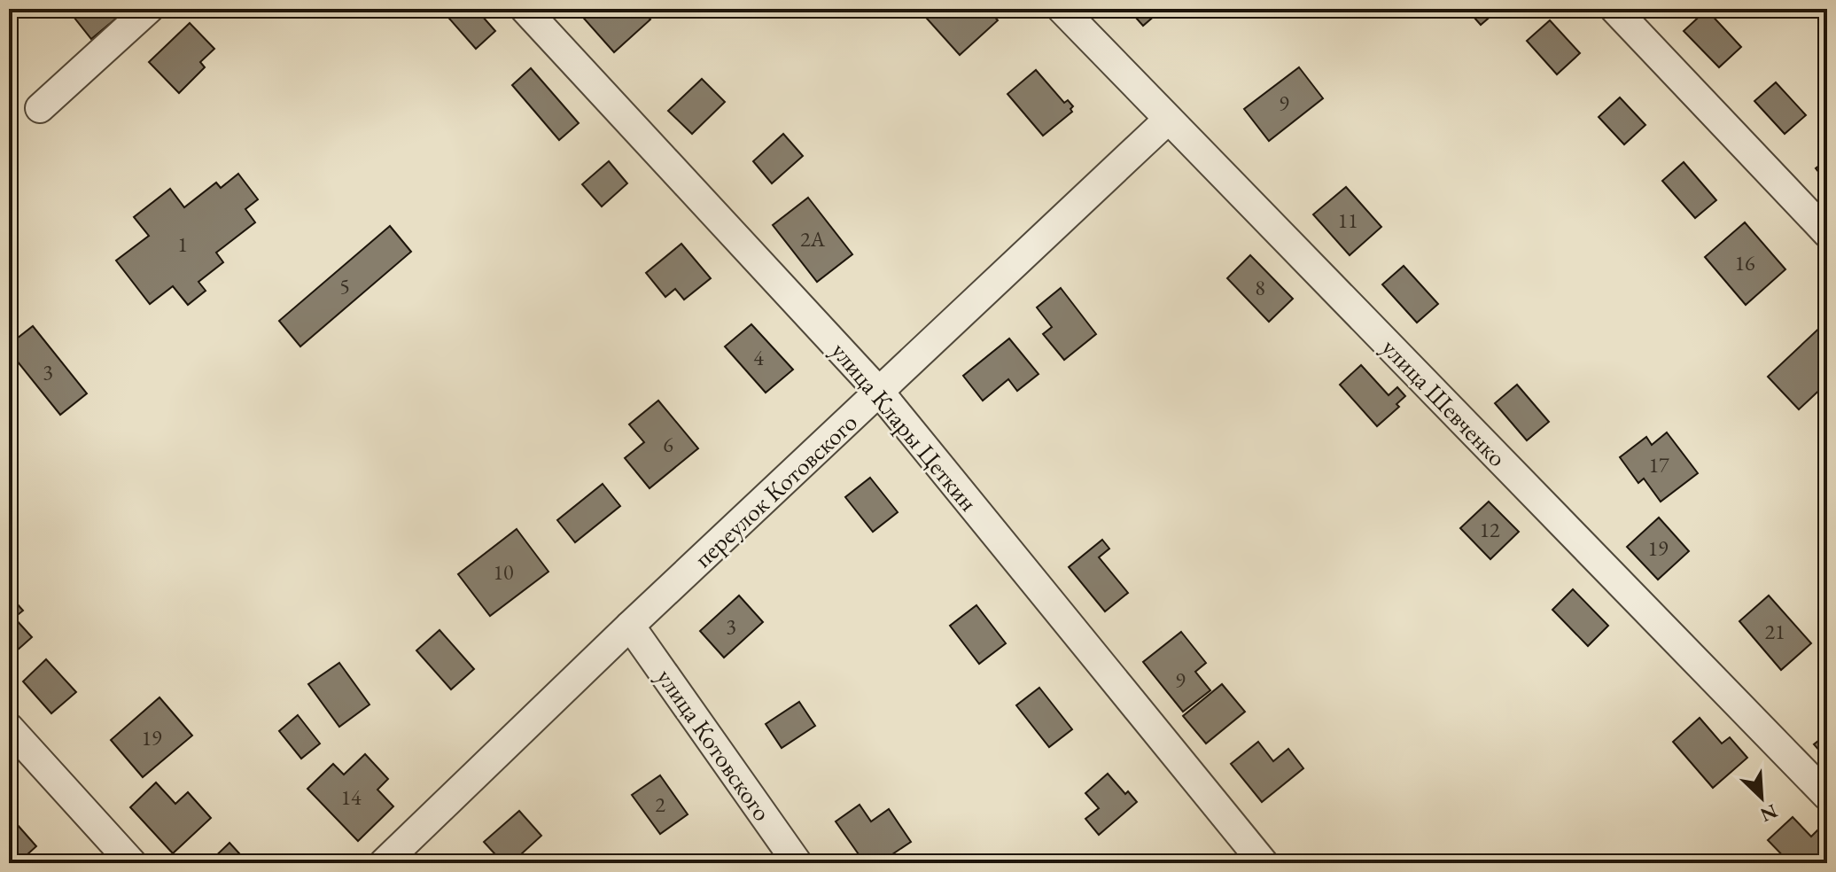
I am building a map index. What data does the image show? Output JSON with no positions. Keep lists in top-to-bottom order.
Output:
{
  "streets": {
    "street": [
      "улица Шевченко",
      "улица Клары Цеткин",
      "переулок Котовского",
      "улица Котовского"
    ]
  },
  "crossings": [
    ["улица Шевченко", "переулок Котовского"],
    ["улица Клары Цеткин", "переулок Котовского"],
    ["переулок Котовского", "улица Котовского"]
  ],
  "house_numbers": [
    "9",
    "11",
    "2А",
    "1",
    "16",
    "5",
    "8",
    "4",
    "3",
    "6",
    "17",
    "12",
    "19",
    "10",
    "3",
    "21",
    "9",
    "19",
    "14",
    "2"
  ],
  "north": "bottom right"
}
